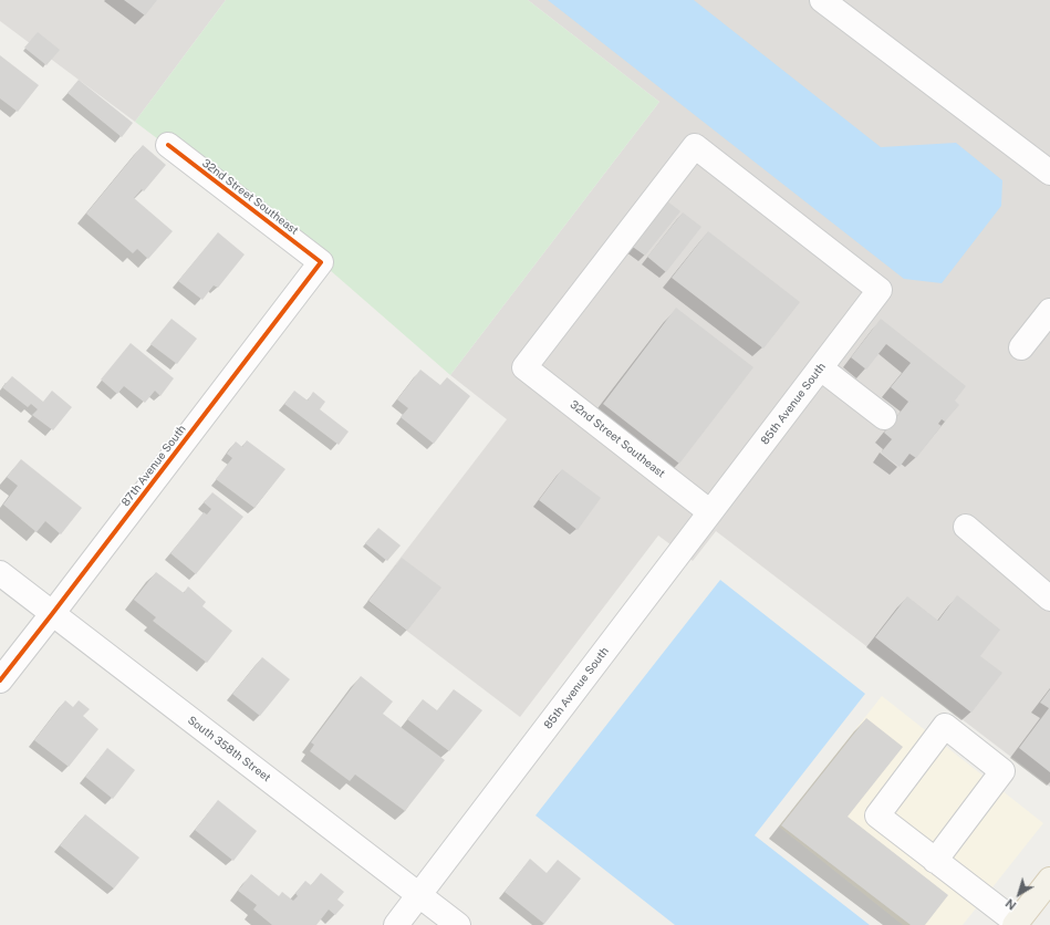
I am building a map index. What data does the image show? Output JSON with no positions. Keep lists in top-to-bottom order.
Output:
{
  "streets": {
    "street": [
      "32nd Street Southeast",
      "85th Avenue South",
      "87th Avenue South",
      "South 358th Street"
    ]
  },
  "crossings": [
    ["32nd Street Southeast", "85th Avenue South"],
    ["32nd Street Southeast", "87th Avenue South"],
    ["85th Avenue South", "South 358th Street"],
    ["87th Avenue South", "South 358th Street"]
  ],
  "north": "bottom left"
}
